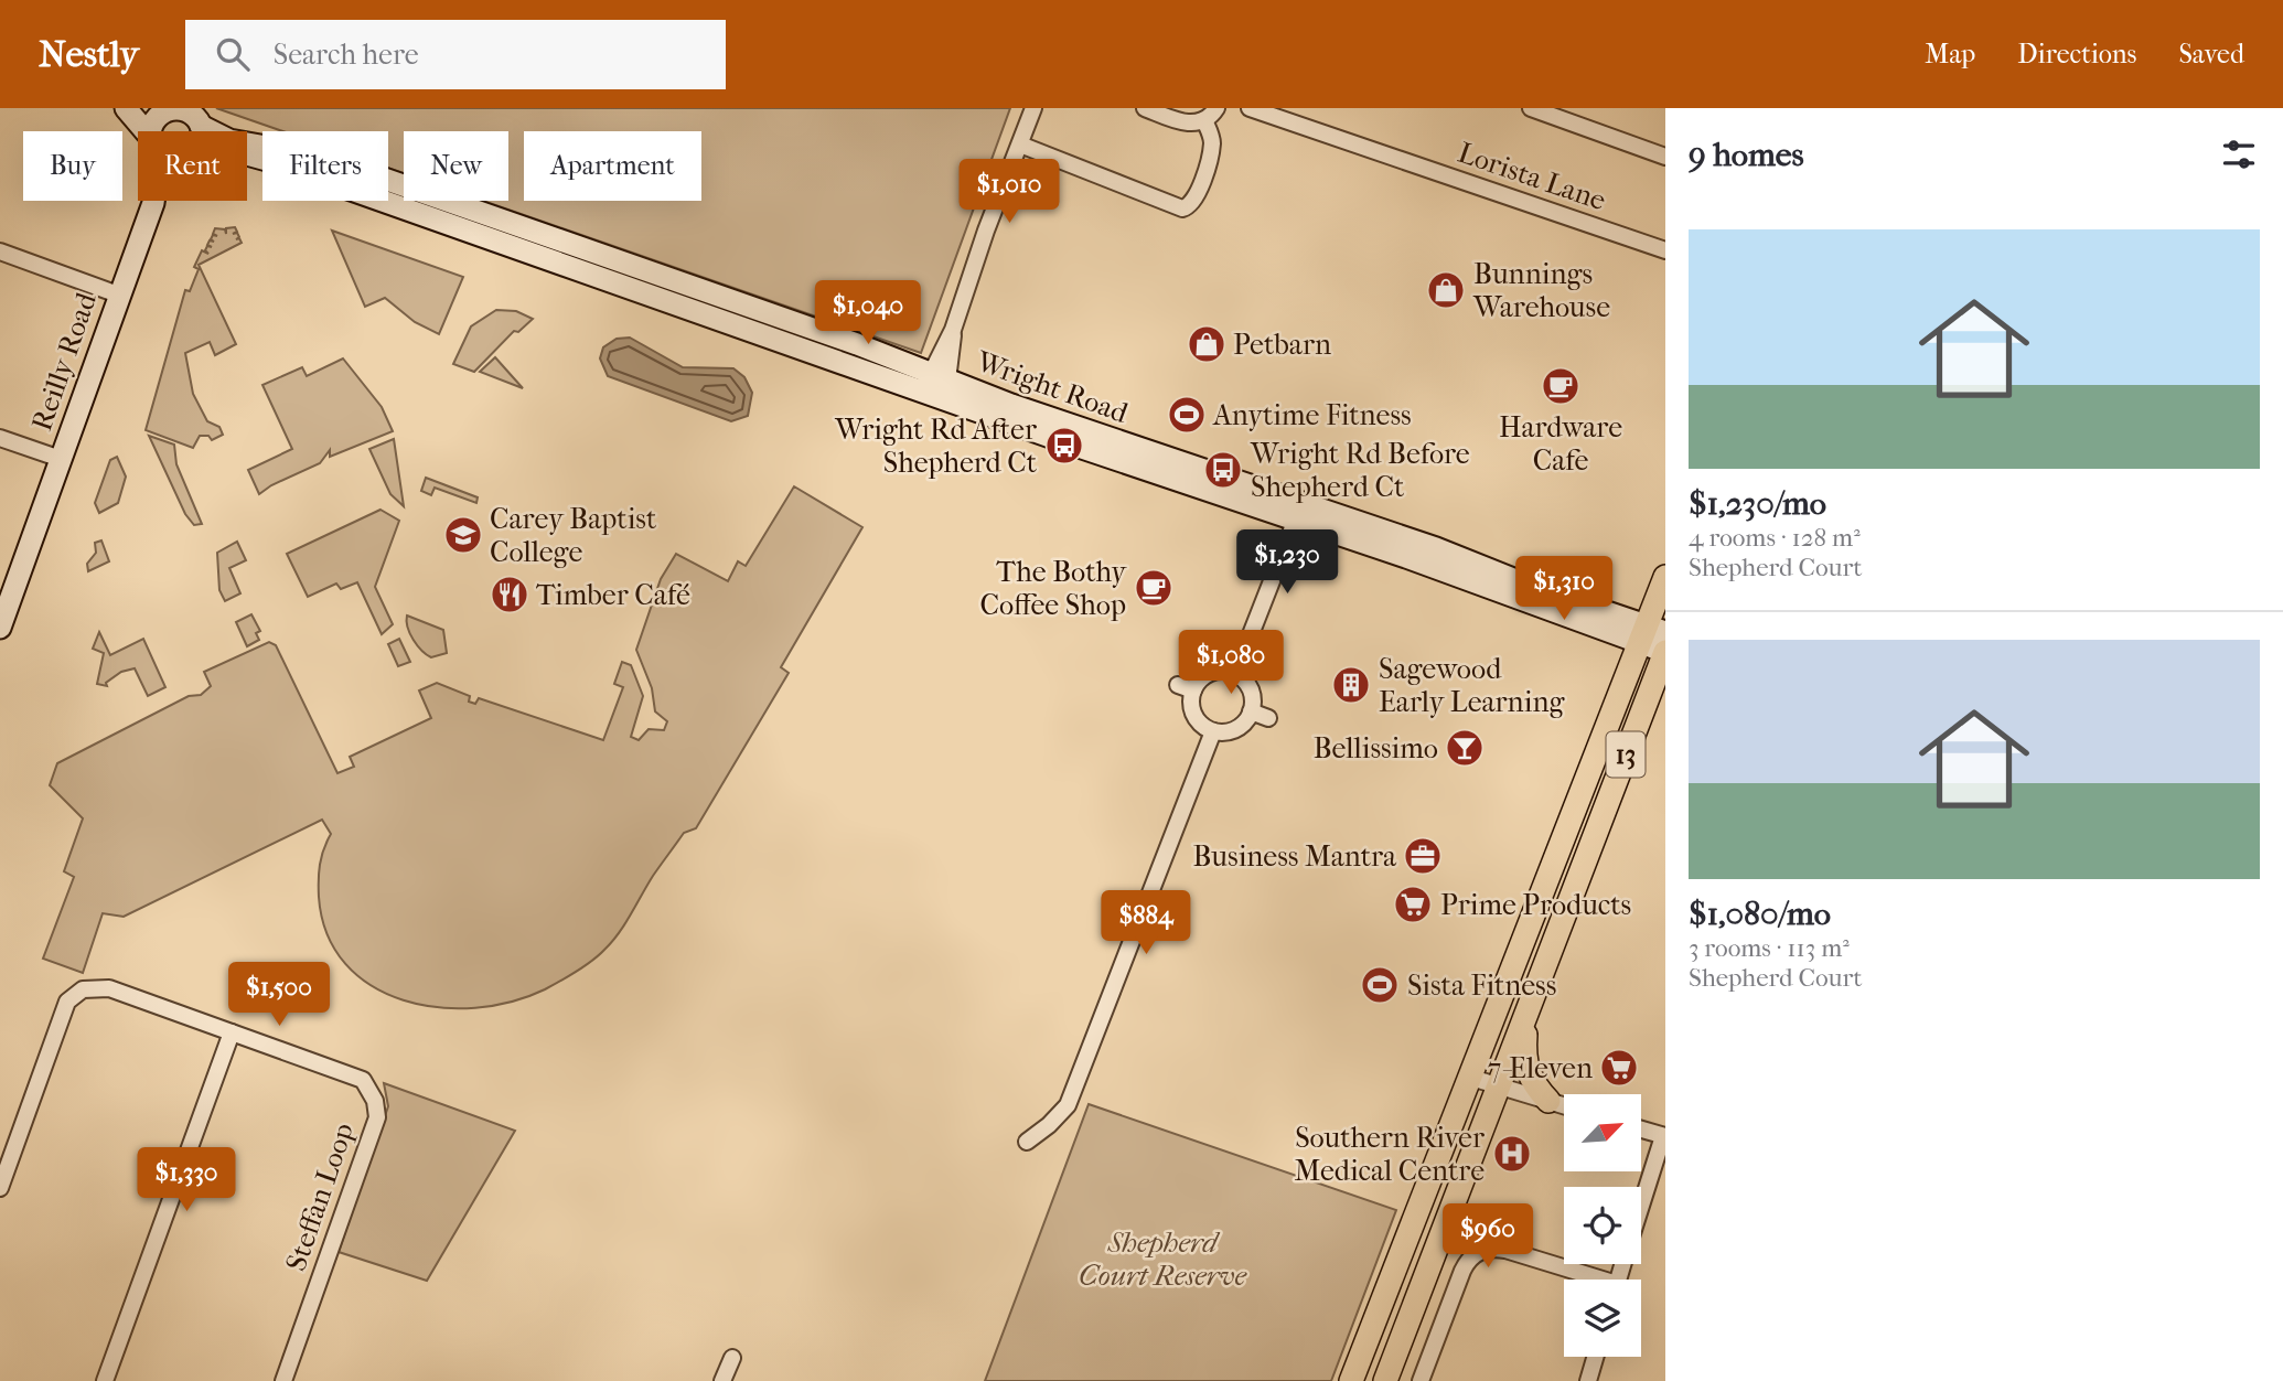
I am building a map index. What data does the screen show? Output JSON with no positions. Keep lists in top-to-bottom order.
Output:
{
  "streets": {
    "main road": ["13"],
    "street": [
      "Lorista Lane",
      "Reilly Road",
      "Wright Road",
      "Steffan Loop"
    ]
  },
  "crossings": [
    ["Wright Road", "13"]
  ],
  "parks": ["Shepherd Court Reserve"],
  "places": {
    "shop": ["Bunnings Warehouse", "Petbarn"],
    "cafe": ["Hardware Cafe", "The Bothy Coffee Shop"],
    "sports": ["Anytime Fitness", "Sista Fitness"],
    "bus stop": ["Wright Rd After Shepherd Ct", "Wright Rd Before Shepherd Ct"],
    "school or university": ["Carey Baptist College"],
    "restaurant": ["Timber Café"],
    "building": ["Sagewood Early Learning"],
    "bar": ["Bellissimo"],
    "office": ["Business Mantra"],
    "supermarket": ["Prime Products", "7-Eleven"],
    "hospital": ["Southern River Medical Centre"]
  },
  "north": "top right",
  "page": {
    "header": "Nestly",
    "search": "Search here",
    "nav": ["Map", "Directions", "Saved"],
    "heading": "9 homes",
    "chip": [
      "Buy",
      "Rent",
      "Filters",
      "New",
      "Apartment"
    ],
    "price": [
      "$1,010",
      "$1,040",
      "$1,230",
      "$1,310",
      "$1,080",
      "$884",
      "$1,500",
      "$1,330",
      "$960"
    ],
    "list": [
      {
        "name": "$1,230/mo",
        "note": "4 rooms · 128 m² · Shepherd Court"
      },
      {
        "name": "$1,080/mo",
        "note": "3 rooms · 113 m² · Shepherd Court"
      }
    ]
  }
}
